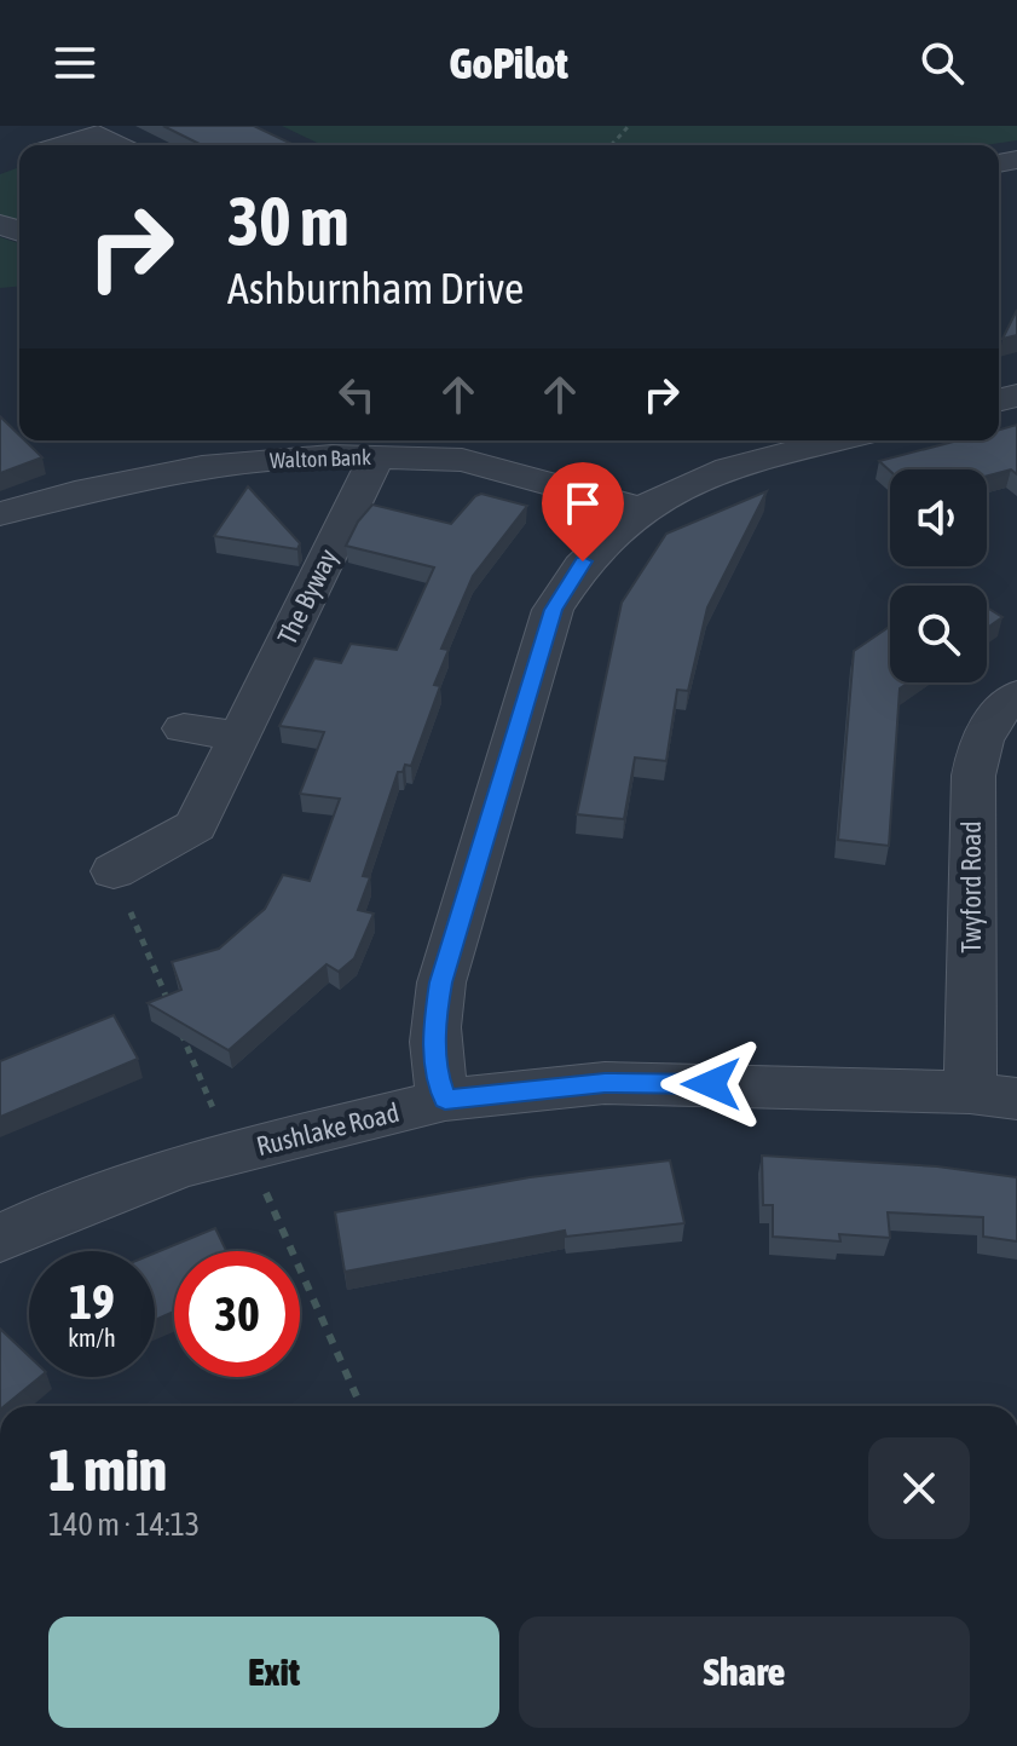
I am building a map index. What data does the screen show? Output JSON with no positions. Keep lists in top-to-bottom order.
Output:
{
  "streets": {
    "street": [
      "Walton Bank",
      "The Byway",
      "Twyford Road",
      "Rushlake Road"
    ]
  },
  "crossings": [
    ["Walton Bank", "The Byway"],
    ["Twyford Road", "Rushlake Road"]
  ],
  "page": {
    "header": "GoPilot",
    "turn": ["30 m", "Ashburnham Drive"],
    "speed": "19 km/h",
    "limit": "30",
    "heading": ["1 min", "140 m · 14:13"],
    "buttons": ["Exit", "Share"]
  }
}
